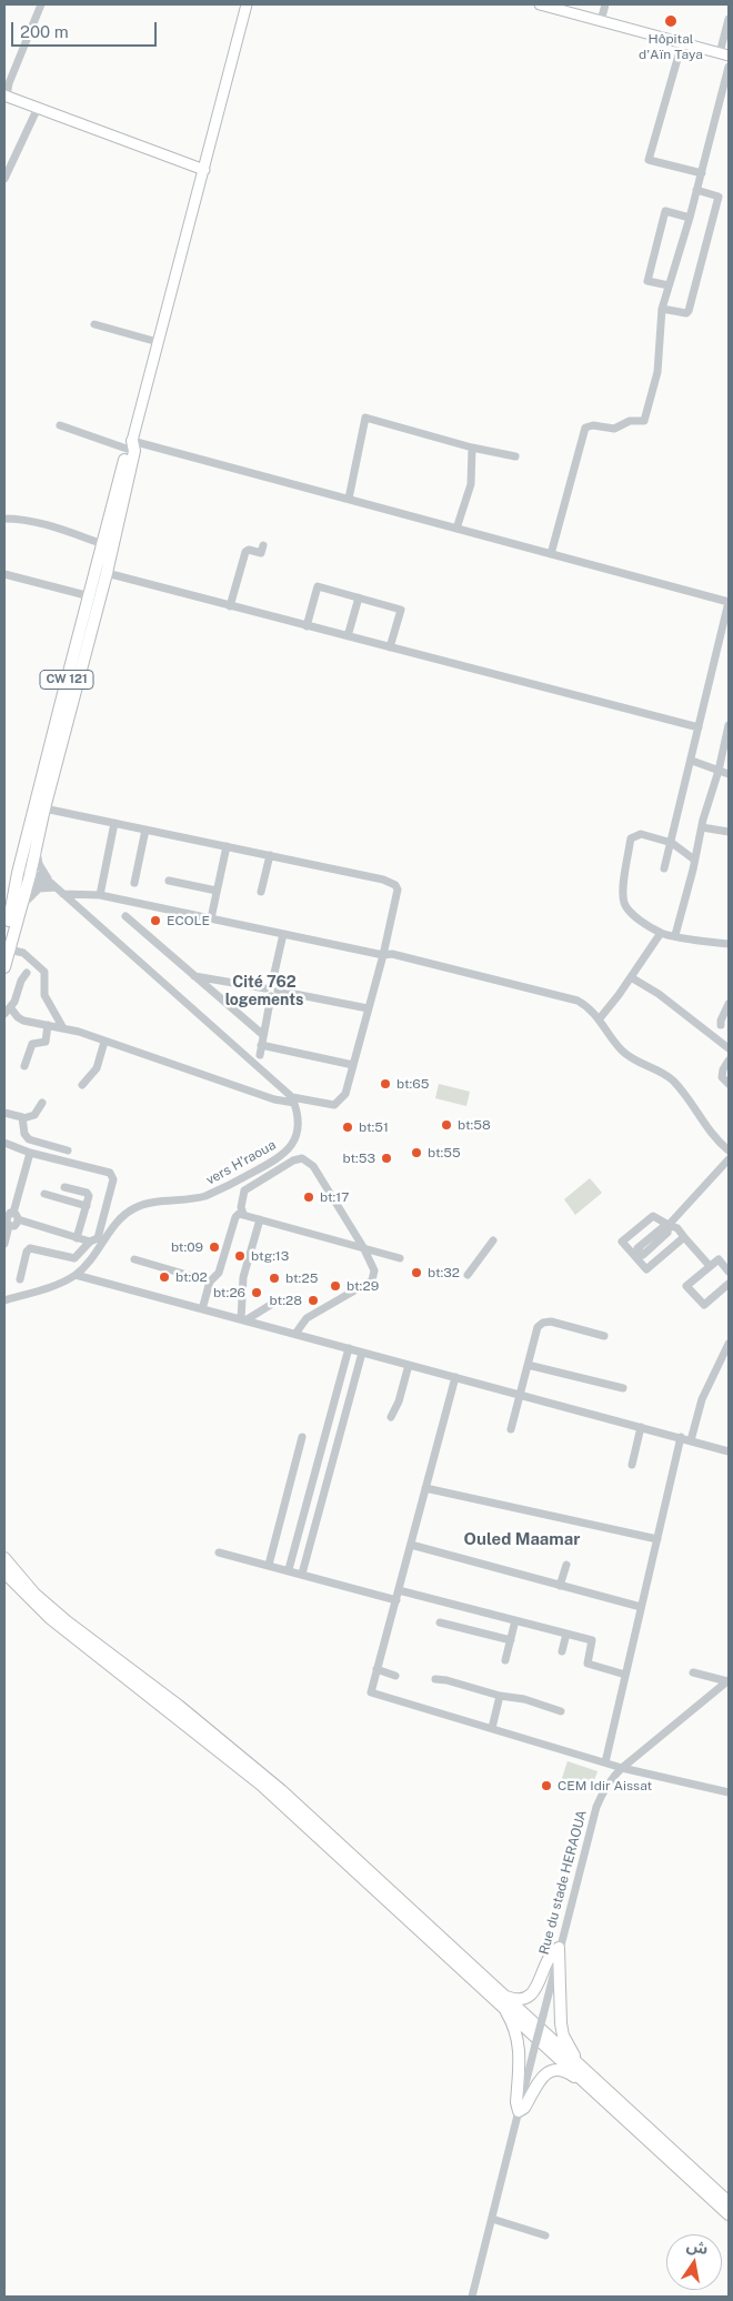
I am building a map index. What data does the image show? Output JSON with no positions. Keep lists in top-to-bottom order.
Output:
{
  "streets": {
    "highway": ["CW 121"],
    "street": ["vers H'raoua", "Rue du stade HERAOUA"]
  },
  "districts": ["Cité 762 logements", "Ouled Maamar"],
  "places": [
    "Hôpital d'Aïn Taya",
    "ECOLE",
    "bt:65",
    "bt:58",
    "bt:51",
    "bt:55",
    "bt:53",
    "bt:17",
    "bt:09",
    "btg:13",
    "bt:32",
    "bt:02",
    "bt:25",
    "bt:29",
    "bt:26",
    "bt:28",
    "CEM Idir Aissat"
  ],
  "scale_bar": "200 m",
  "north": "top"
}
